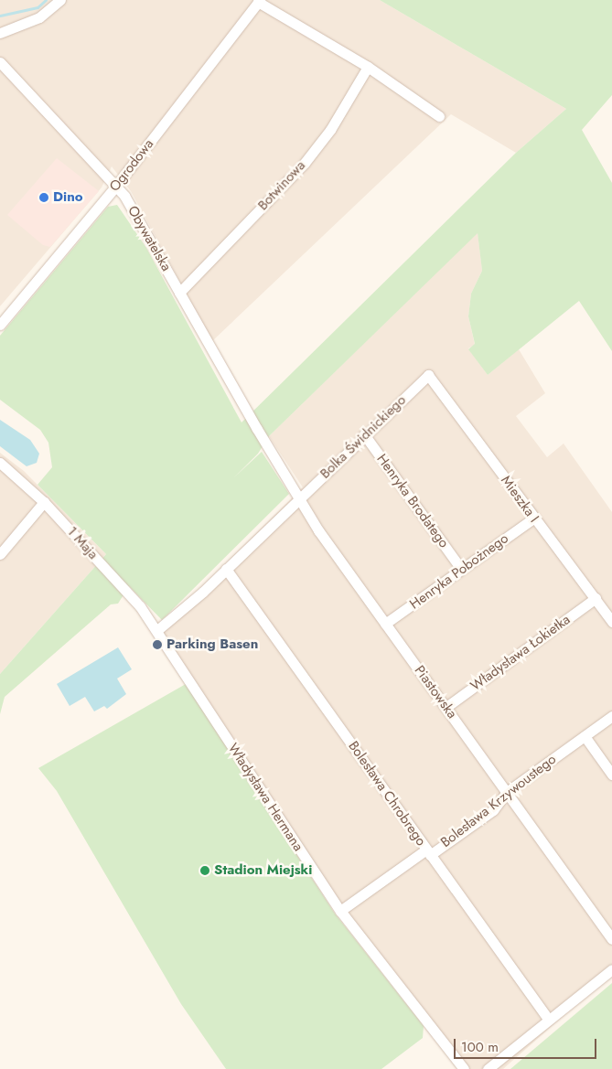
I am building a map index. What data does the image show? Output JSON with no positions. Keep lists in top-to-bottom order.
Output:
{
  "streets": {
    "street": [
      "Ogrodowa",
      "Botwinowa",
      "Obywatelska",
      "Bolka Świdnickiego",
      "Mieszka I",
      "Henryka Brodatego",
      "1 Maja",
      "Henryka Pobożnego",
      "Władysława Łokietka",
      "Piastowska",
      "Bolesława Chrobrego",
      "Władysława Hermana",
      "Bolesława Krzywoustego"
    ]
  },
  "crossings": [
    ["Ogrodowa", "Botwinowa"],
    ["Ogrodowa", "Obywatelska"],
    ["Botwinowa", "Obywatelska"],
    ["Obywatelska", "Piastowska"],
    ["Bolka Świdnickiego", "Mieszka I"],
    ["Bolka Świdnickiego", "Henryka Brodatego"],
    ["Bolka Świdnickiego", "1 Maja"],
    ["Bolka Świdnickiego", "Piastowska"],
    ["Bolka Świdnickiego", "Bolesława Chrobrego"],
    ["Bolka Świdnickiego", "Władysława Hermana"],
    ["Mieszka I", "Henryka Pobożnego"],
    ["Mieszka I", "Władysława Łokietka"],
    ["Henryka Brodatego", "Henryka Pobożnego"],
    ["1 Maja", "Władysława Hermana"],
    ["Henryka Pobożnego", "Piastowska"],
    ["Władysława Łokietka", "Piastowska"],
    ["Piastowska", "Bolesława Krzywoustego"],
    ["Bolesława Chrobrego", "Bolesława Krzywoustego"],
    ["Władysława Hermana", "Bolesława Krzywoustego"]
  ],
  "places": ["Dino", "Parking Basen", "Stadion Miejski"],
  "scale_bar": "100 m"
}
